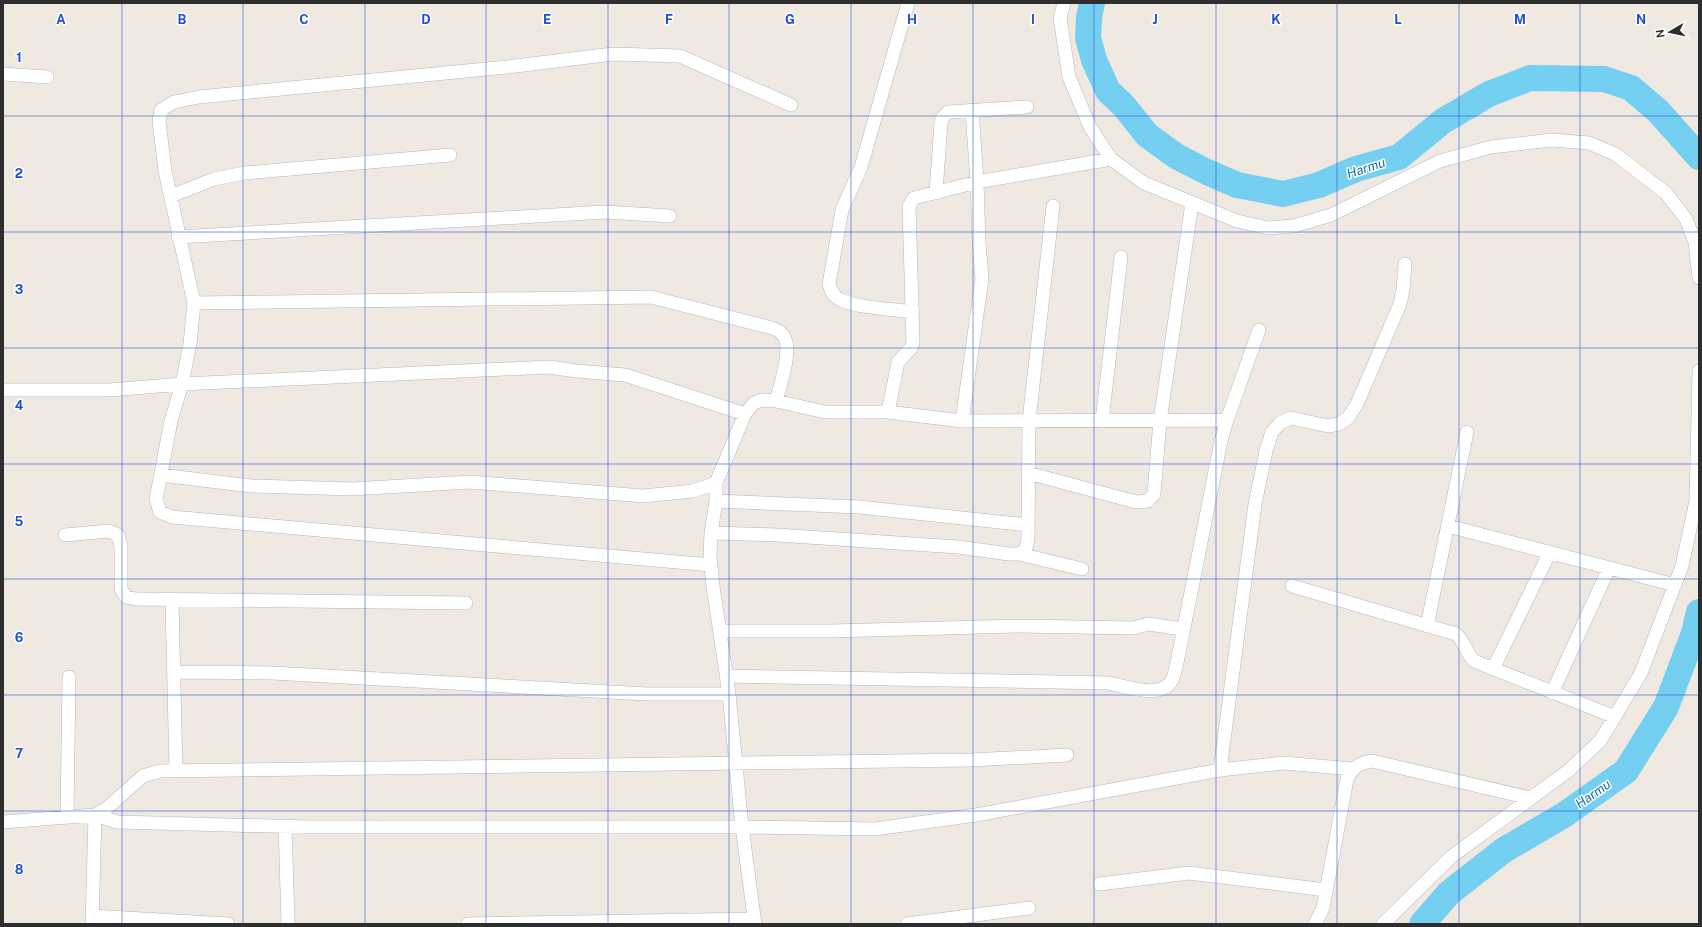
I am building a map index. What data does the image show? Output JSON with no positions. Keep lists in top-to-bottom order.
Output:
{
  "water": ["Harmu"],
  "north": "left",
  "grid": {
    "columns": [
      "A",
      "B",
      "C",
      "D",
      "E",
      "F",
      "G",
      "H",
      "I",
      "J",
      "K",
      "L",
      "M",
      "N"
    ],
    "rows": [
      "1",
      "2",
      "3",
      "4",
      "5",
      "6",
      "7",
      "8"
    ]
  }
}
